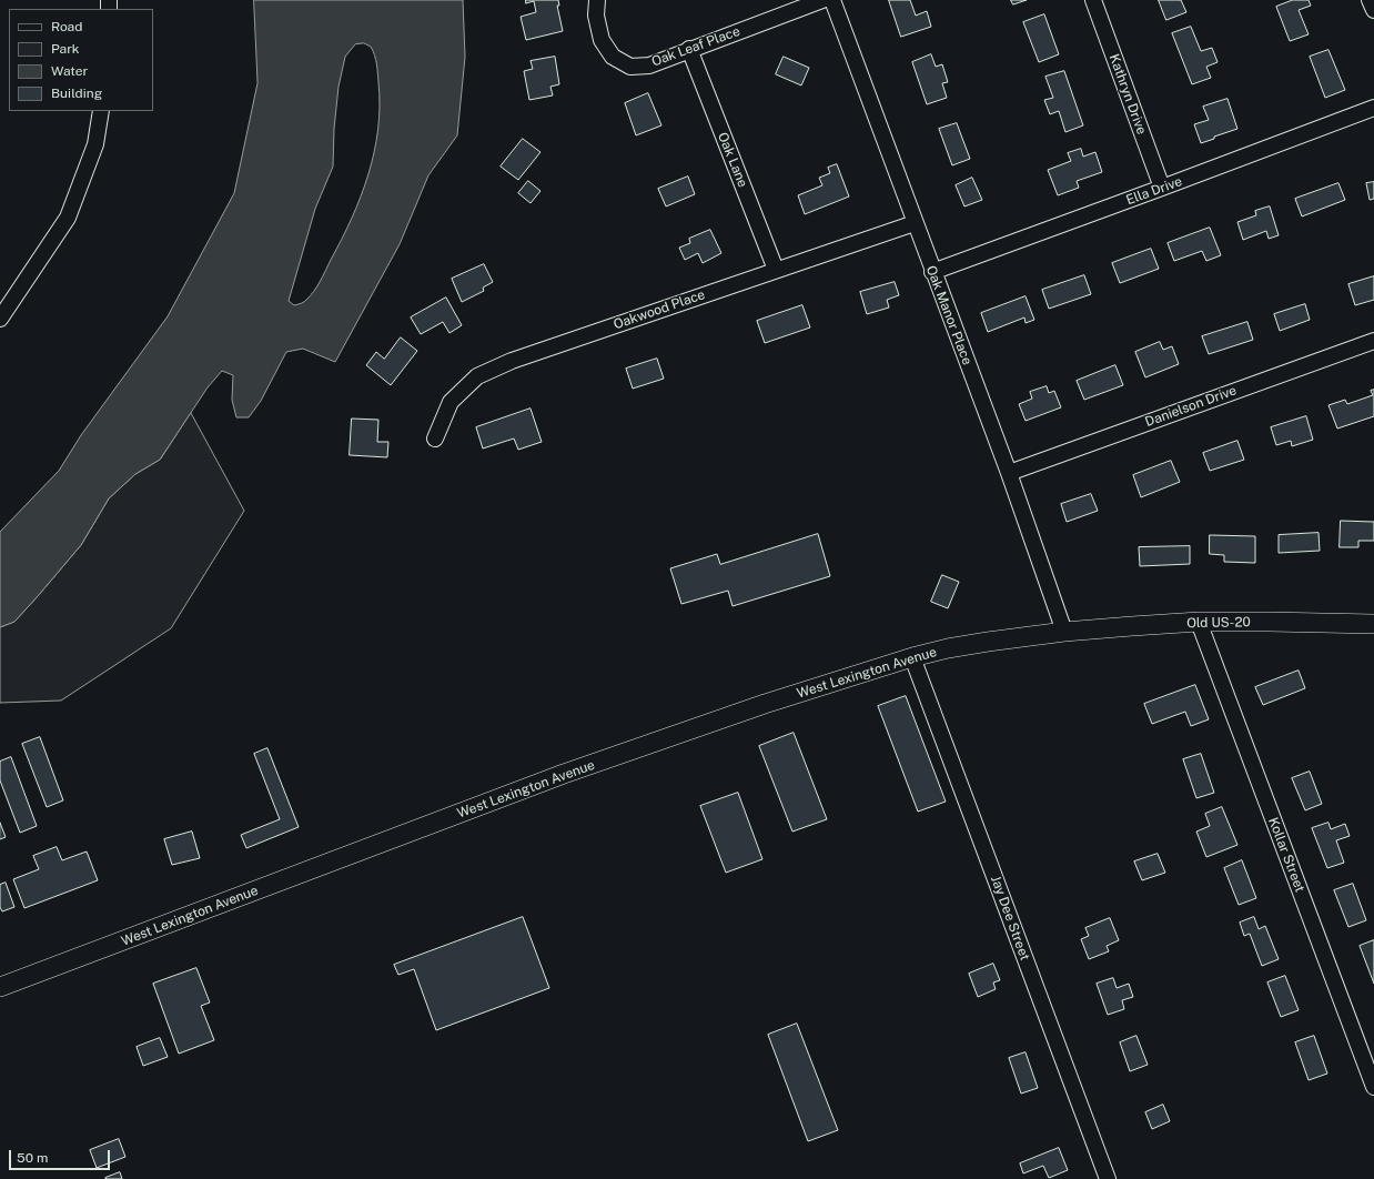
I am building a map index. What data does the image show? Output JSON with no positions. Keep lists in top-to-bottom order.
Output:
{
  "streets": {
    "main road": ["Old US-20", "West Lexington Avenue"],
    "street": [
      "Oak Leaf Place",
      "Kathryn Drive",
      "Oak Lane",
      "Ella Drive",
      "Oakwood Place",
      "Oak Manor Place",
      "Danielson Drive",
      "Kollar Street",
      "Jay Dee Street"
    ]
  },
  "crossings": [
    ["Oak Leaf Place", "Oak Lane"],
    ["Kathryn Drive", "Ella Drive"],
    ["Oak Lane", "Oakwood Place"],
    ["Ella Drive", "Oak Manor Place"],
    ["Oakwood Place", "Oak Manor Place"],
    ["Oak Manor Place", "Danielson Drive"],
    ["Oak Manor Place", "Old US-20"],
    ["Oak Manor Place", "West Lexington Avenue"],
    ["Old US-20", "West Lexington Avenue"],
    ["Old US-20", "Kollar Street"],
    ["West Lexington Avenue", "Jay Dee Street"]
  ],
  "legend": [
    "Road",
    "Park",
    "Water",
    "Building"
  ],
  "scale_bar": "50 m"
}
